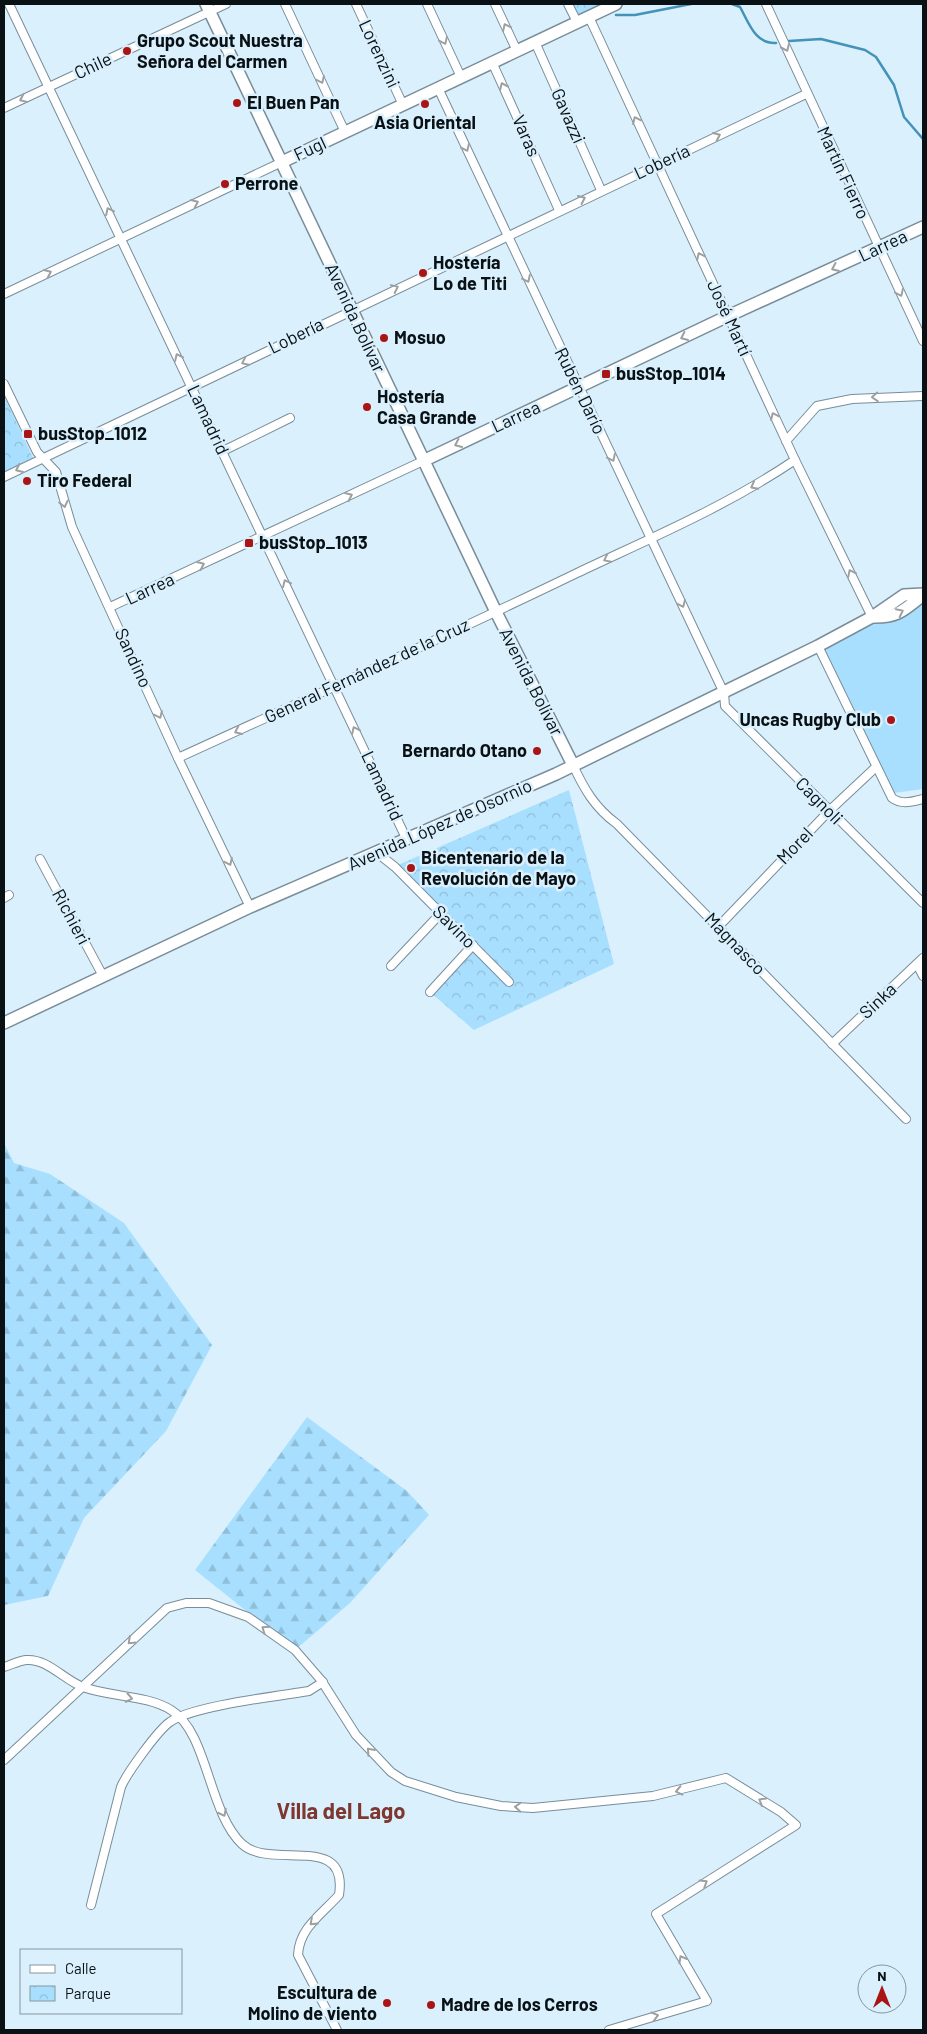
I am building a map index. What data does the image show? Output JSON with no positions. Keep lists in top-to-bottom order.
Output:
{
  "streets": {
    "main road": [
      "Fugl",
      "Larrea",
      "Avenida Bolívar",
      "Avenida López de Osornio"
    ],
    "street": [
      "Lorenzini",
      "Chile",
      "Gavazzi",
      "Varas",
      "Lobería",
      "Martín Fierro",
      "José Martí",
      "Rubén Darío",
      "Lamadrid",
      "Sandino",
      "General Fernández de la Cruz",
      "Cagnoli",
      "Morel",
      "Richieri",
      "Savino",
      "Magnasco",
      "Sinka"
    ]
  },
  "crossings": [
    ["Lorenzini", "Fugl"],
    ["Chile", "Avenida Bolívar"],
    ["Chile", "Lamadrid"],
    ["Gavazzi", "Fugl"],
    ["Gavazzi", "Lobería"],
    ["Varas", "Fugl"],
    ["Varas", "Lobería"],
    ["Fugl", "Avenida Bolívar"],
    ["Fugl", "José Martí"],
    ["Fugl", "Rubén Darío"],
    ["Fugl", "Lamadrid"],
    ["Lobería", "Martín Fierro"],
    ["Lobería", "Avenida Bolívar"],
    ["Lobería", "José Martí"],
    ["Lobería", "Rubén Darío"],
    ["Lobería", "Lamadrid"],
    ["Lobería", "Sandino"],
    ["Martín Fierro", "Larrea"],
    ["Larrea", "Avenida Bolívar"],
    ["Larrea", "José Martí"],
    ["Larrea", "Rubén Darío"],
    ["Larrea", "Lamadrid"],
    ["Larrea", "Sandino"],
    ["Avenida Bolívar", "General Fernández de la Cruz"],
    ["Avenida Bolívar", "Avenida López de Osornio"],
    ["Avenida Bolívar", "Magnasco"],
    ["José Martí", "General Fernández de la Cruz"],
    ["José Martí", "Avenida López de Osornio"],
    ["Rubén Darío", "General Fernández de la Cruz"],
    ["Rubén Darío", "Cagnoli"],
    ["Rubén Darío", "Avenida López de Osornio"],
    ["Lamadrid", "General Fernández de la Cruz"],
    ["Lamadrid", "Avenida López de Osornio"],
    ["Sandino", "General Fernández de la Cruz"],
    ["Sandino", "Avenida López de Osornio"],
    ["Cagnoli", "Avenida López de Osornio"],
    ["Cagnoli", "Morel"],
    ["Avenida López de Osornio", "Richieri"],
    ["Avenida López de Osornio", "Savino"],
    ["Avenida López de Osornio", "Magnasco"],
    ["Morel", "Magnasco"],
    ["Magnasco", "Sinka"]
  ],
  "one_way": [
    "Varas",
    "Fugl",
    "Martín Fierro",
    "José Martí",
    "Rubén Darío",
    "Lamadrid",
    "Sandino",
    "General Fernández de la Cruz"
  ],
  "districts": ["Villa del Lago"],
  "places": {
    "other": [
      "Grupo Scout Nuestra Señora del Carmen",
      "El Buen Pan",
      "Asia Oriental",
      "Perrone",
      "Hostería Lo de Titi",
      "Mosuo",
      "Hostería Casa Grande",
      "Tiro Federal",
      "Uncas Rugby Club",
      "Bernardo Otano",
      "Bicentenario de la Revolución de Mayo",
      "Escultura de Molino de viento",
      "Madre de los Cerros"
    ],
    "transit": ["busStop_1014", "busStop_1012", "busStop_1013"]
  },
  "legend": ["Calle", "Parque"],
  "north": "top"
}
